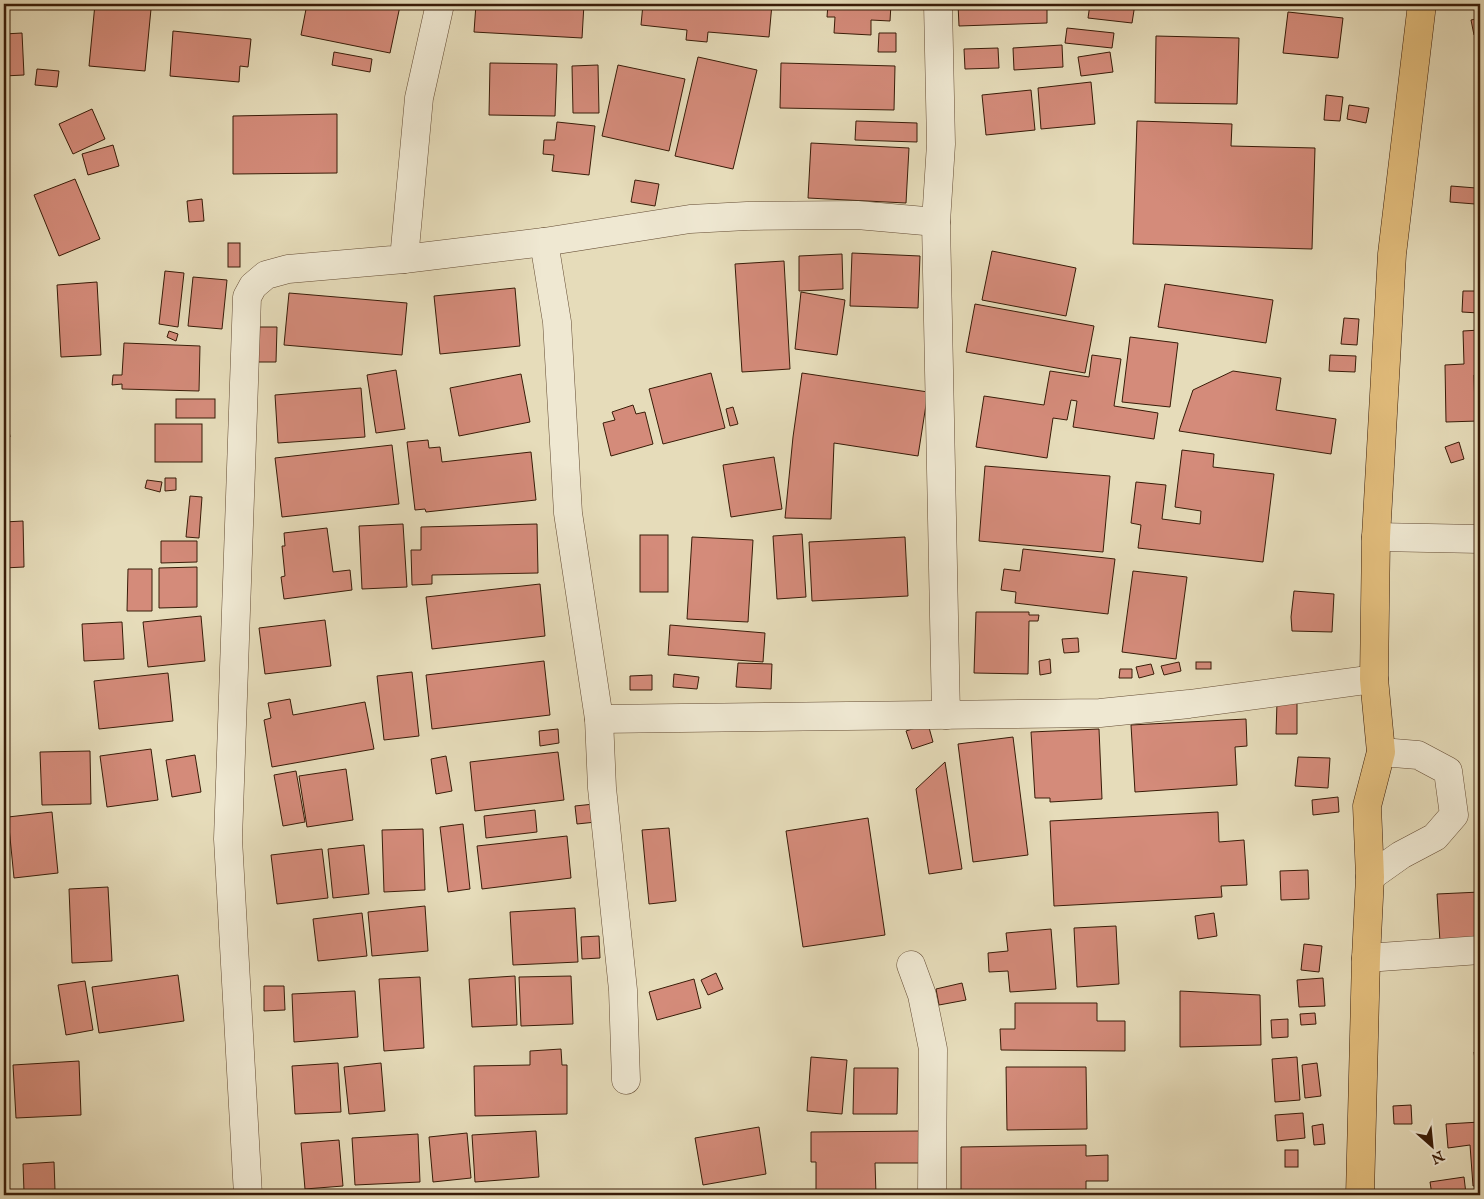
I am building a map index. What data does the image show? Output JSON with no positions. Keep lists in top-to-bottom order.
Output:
{
  "north": "bottom right"
}
